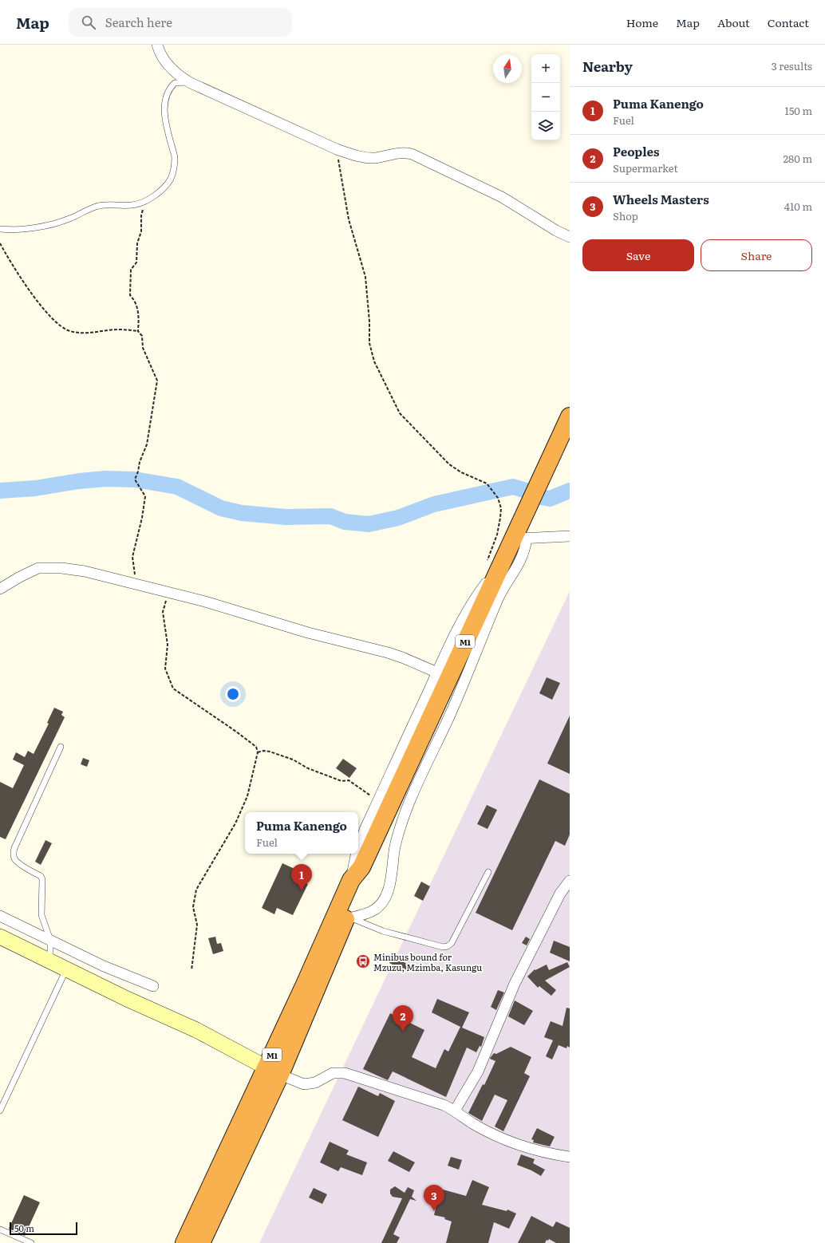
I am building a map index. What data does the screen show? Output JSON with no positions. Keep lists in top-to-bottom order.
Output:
{
  "streets": {
    "highway": ["M1"]
  },
  "places": {
    "bus stop": ["Minibus bound for Mzuzu, Mzimba, Kasungu"]
  },
  "scale_bar": "50 m",
  "north": "top",
  "page": {
    "header": "Map",
    "search": "Search here",
    "nav": [
      "Home",
      "Map",
      "About",
      "Contact"
    ],
    "heading": ["Nearby", "3 results"],
    "map_buttons": ["+", "−"],
    "list": [
      {
        "mark": "1",
        "name": "Puma Kanengo",
        "note": "Fuel",
        "value": "150 m"
      },
      {
        "mark": "2",
        "name": "Peoples",
        "note": "Supermarket",
        "value": "280 m"
      },
      {
        "mark": "3",
        "name": "Wheels Masters",
        "note": "Shop",
        "value": "410 m"
      }
    ],
    "buttons": ["Save", "Share"],
    "popup": ["Puma Kanengo", "Fuel"],
    "pins": ["1", "2", "3"],
    "scale": "50 m"
  }
}
